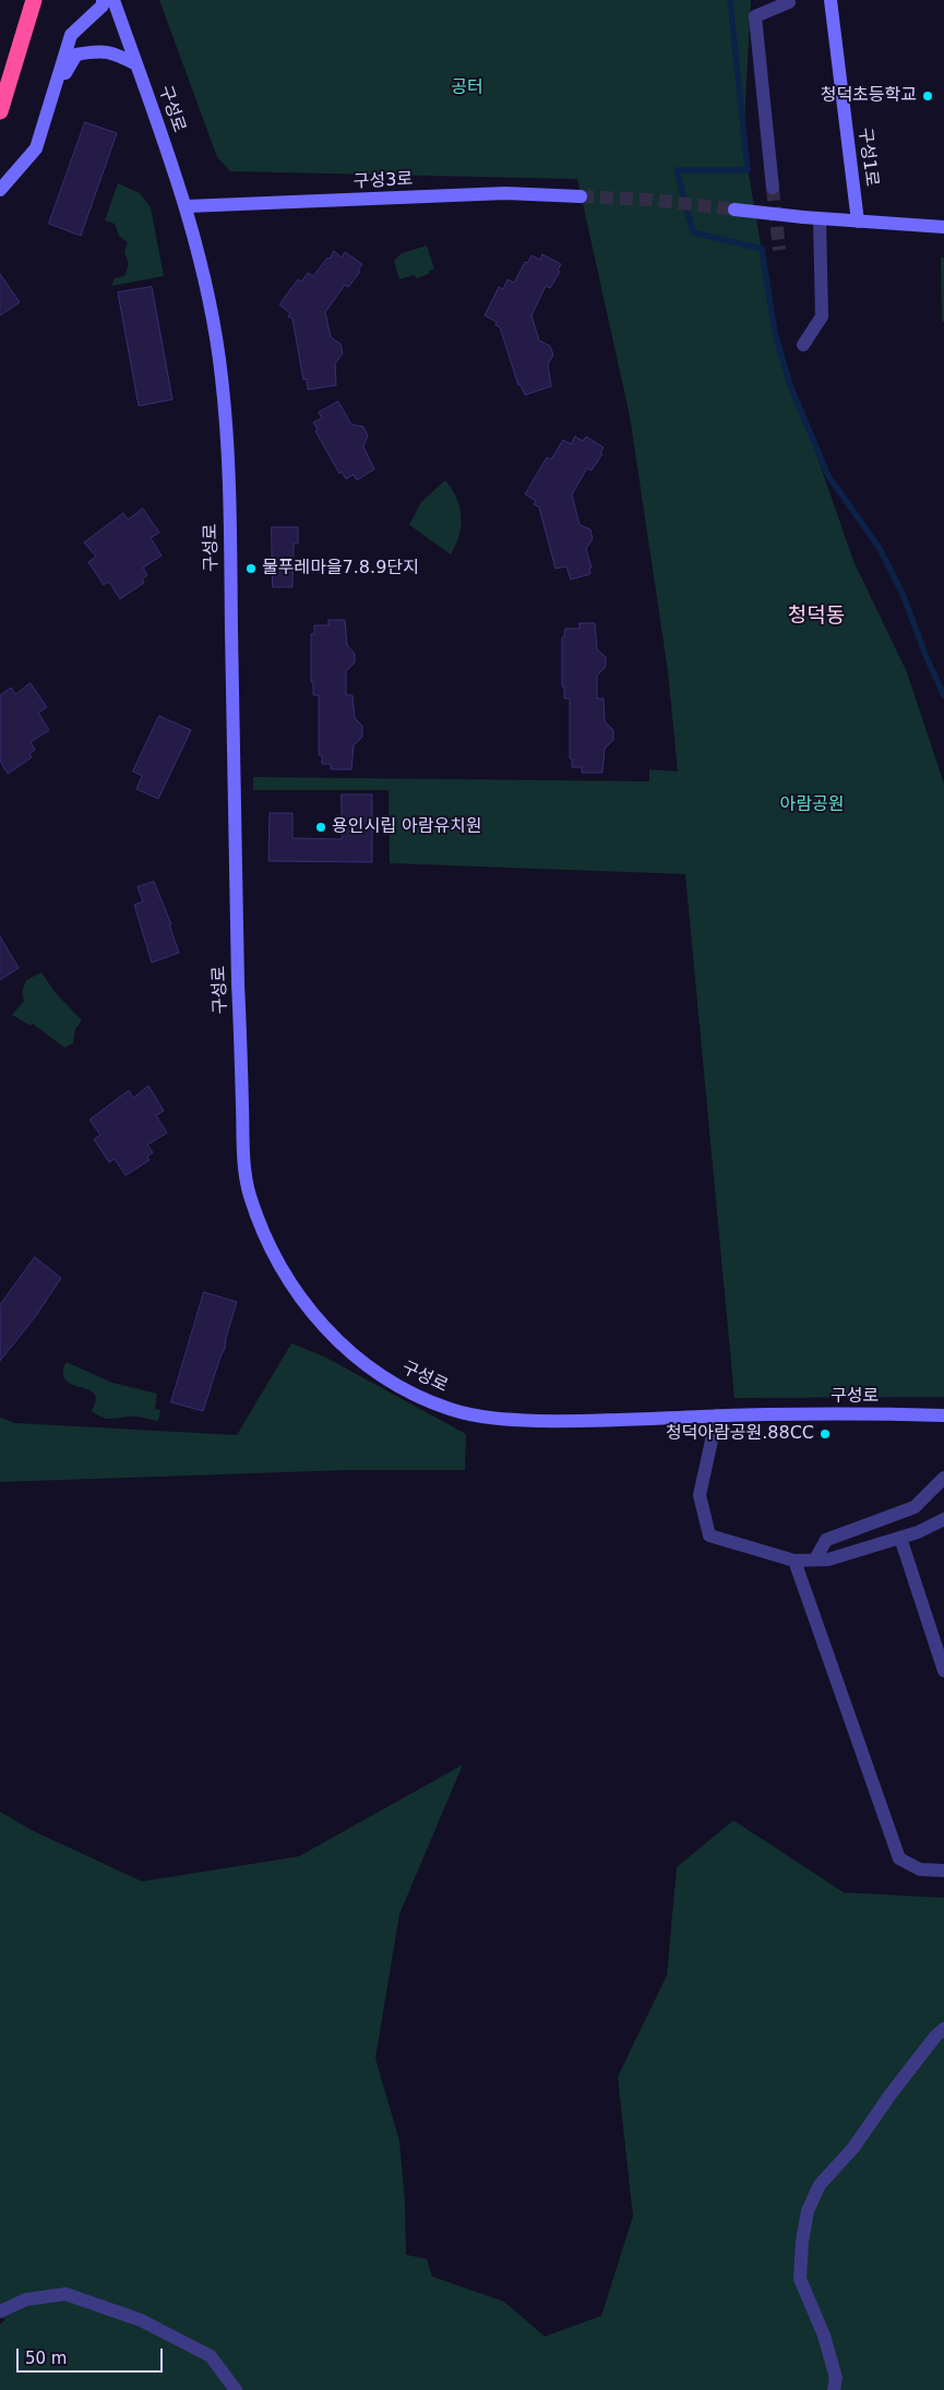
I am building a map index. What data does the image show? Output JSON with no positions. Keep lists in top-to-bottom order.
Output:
{
  "streets": {
    "street": ["구성로", "구성1로", "구성3로"]
  },
  "crossings": [
    ["구성로", "구성3로"]
  ],
  "districts": ["청덕동"],
  "parks": ["공터", "아람공원"],
  "places": [
    "청덕초등학교",
    "물푸레마을7.8.9단지",
    "용인시립 아람유치원",
    "청덕아람공원.88CC"
  ],
  "scale_bar": "50 m"
}
